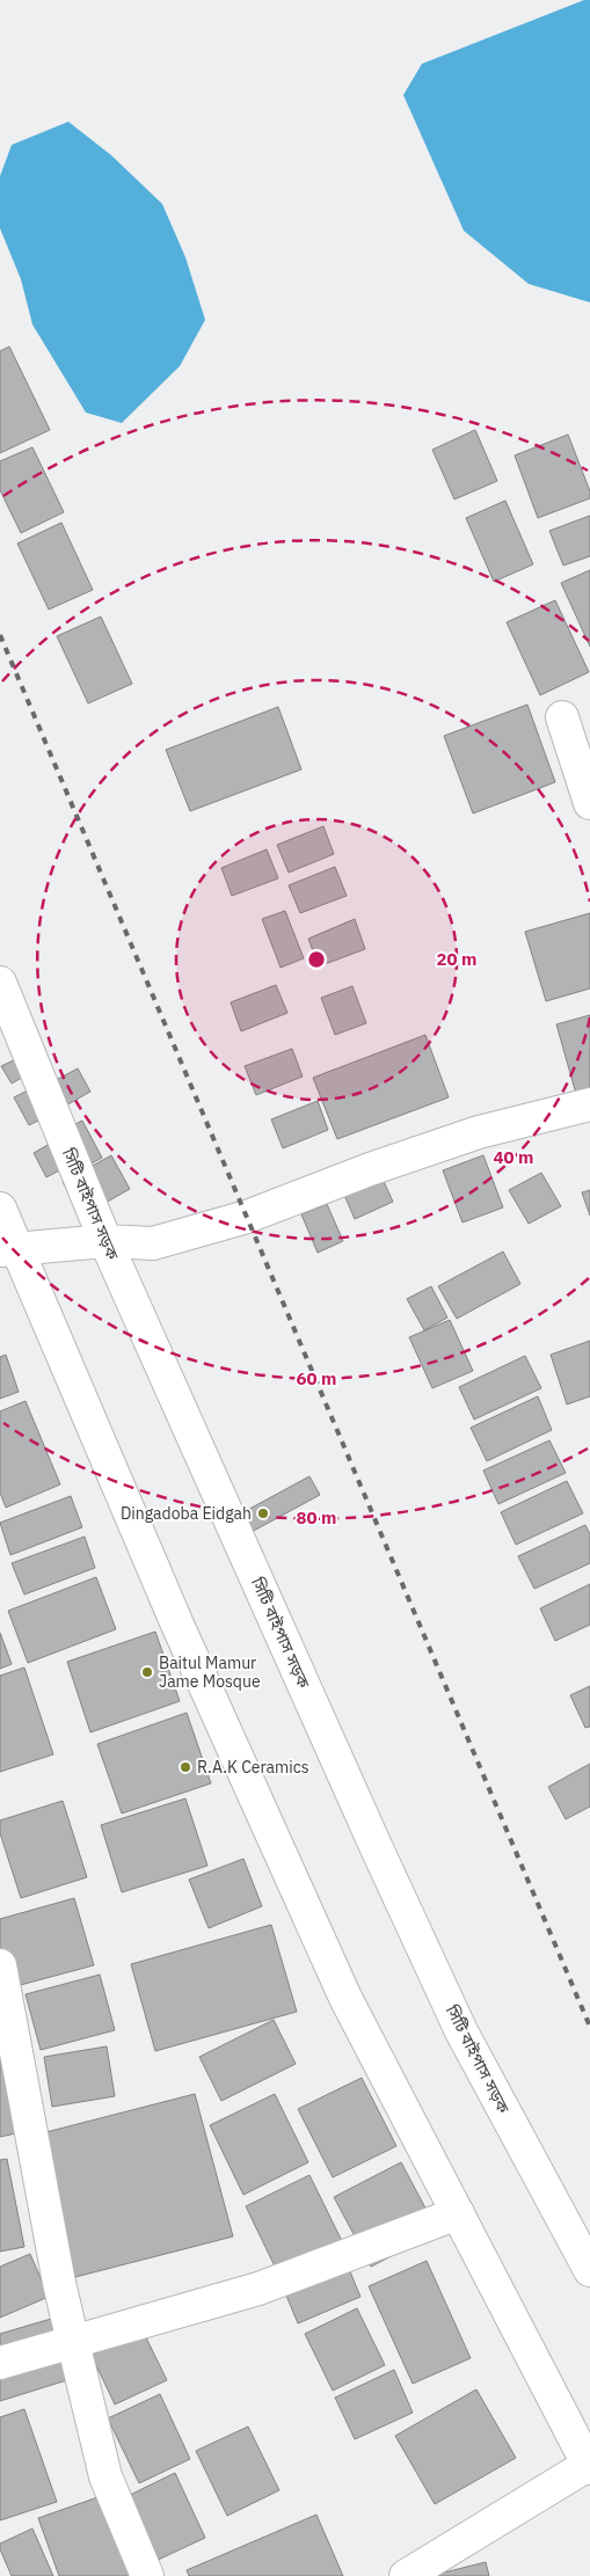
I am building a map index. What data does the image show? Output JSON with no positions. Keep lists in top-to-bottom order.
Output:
{
  "streets": {
    "main road": ["সিটি বাইপাস সড়ক"]
  },
  "places": ["Dingadoba Eidgah", "Baitul Mamur Jame Mosque", "R.A.K Ceramics"],
  "rings": [
    "20 m",
    "40 m",
    "60 m",
    "80 m"
  ]
}
